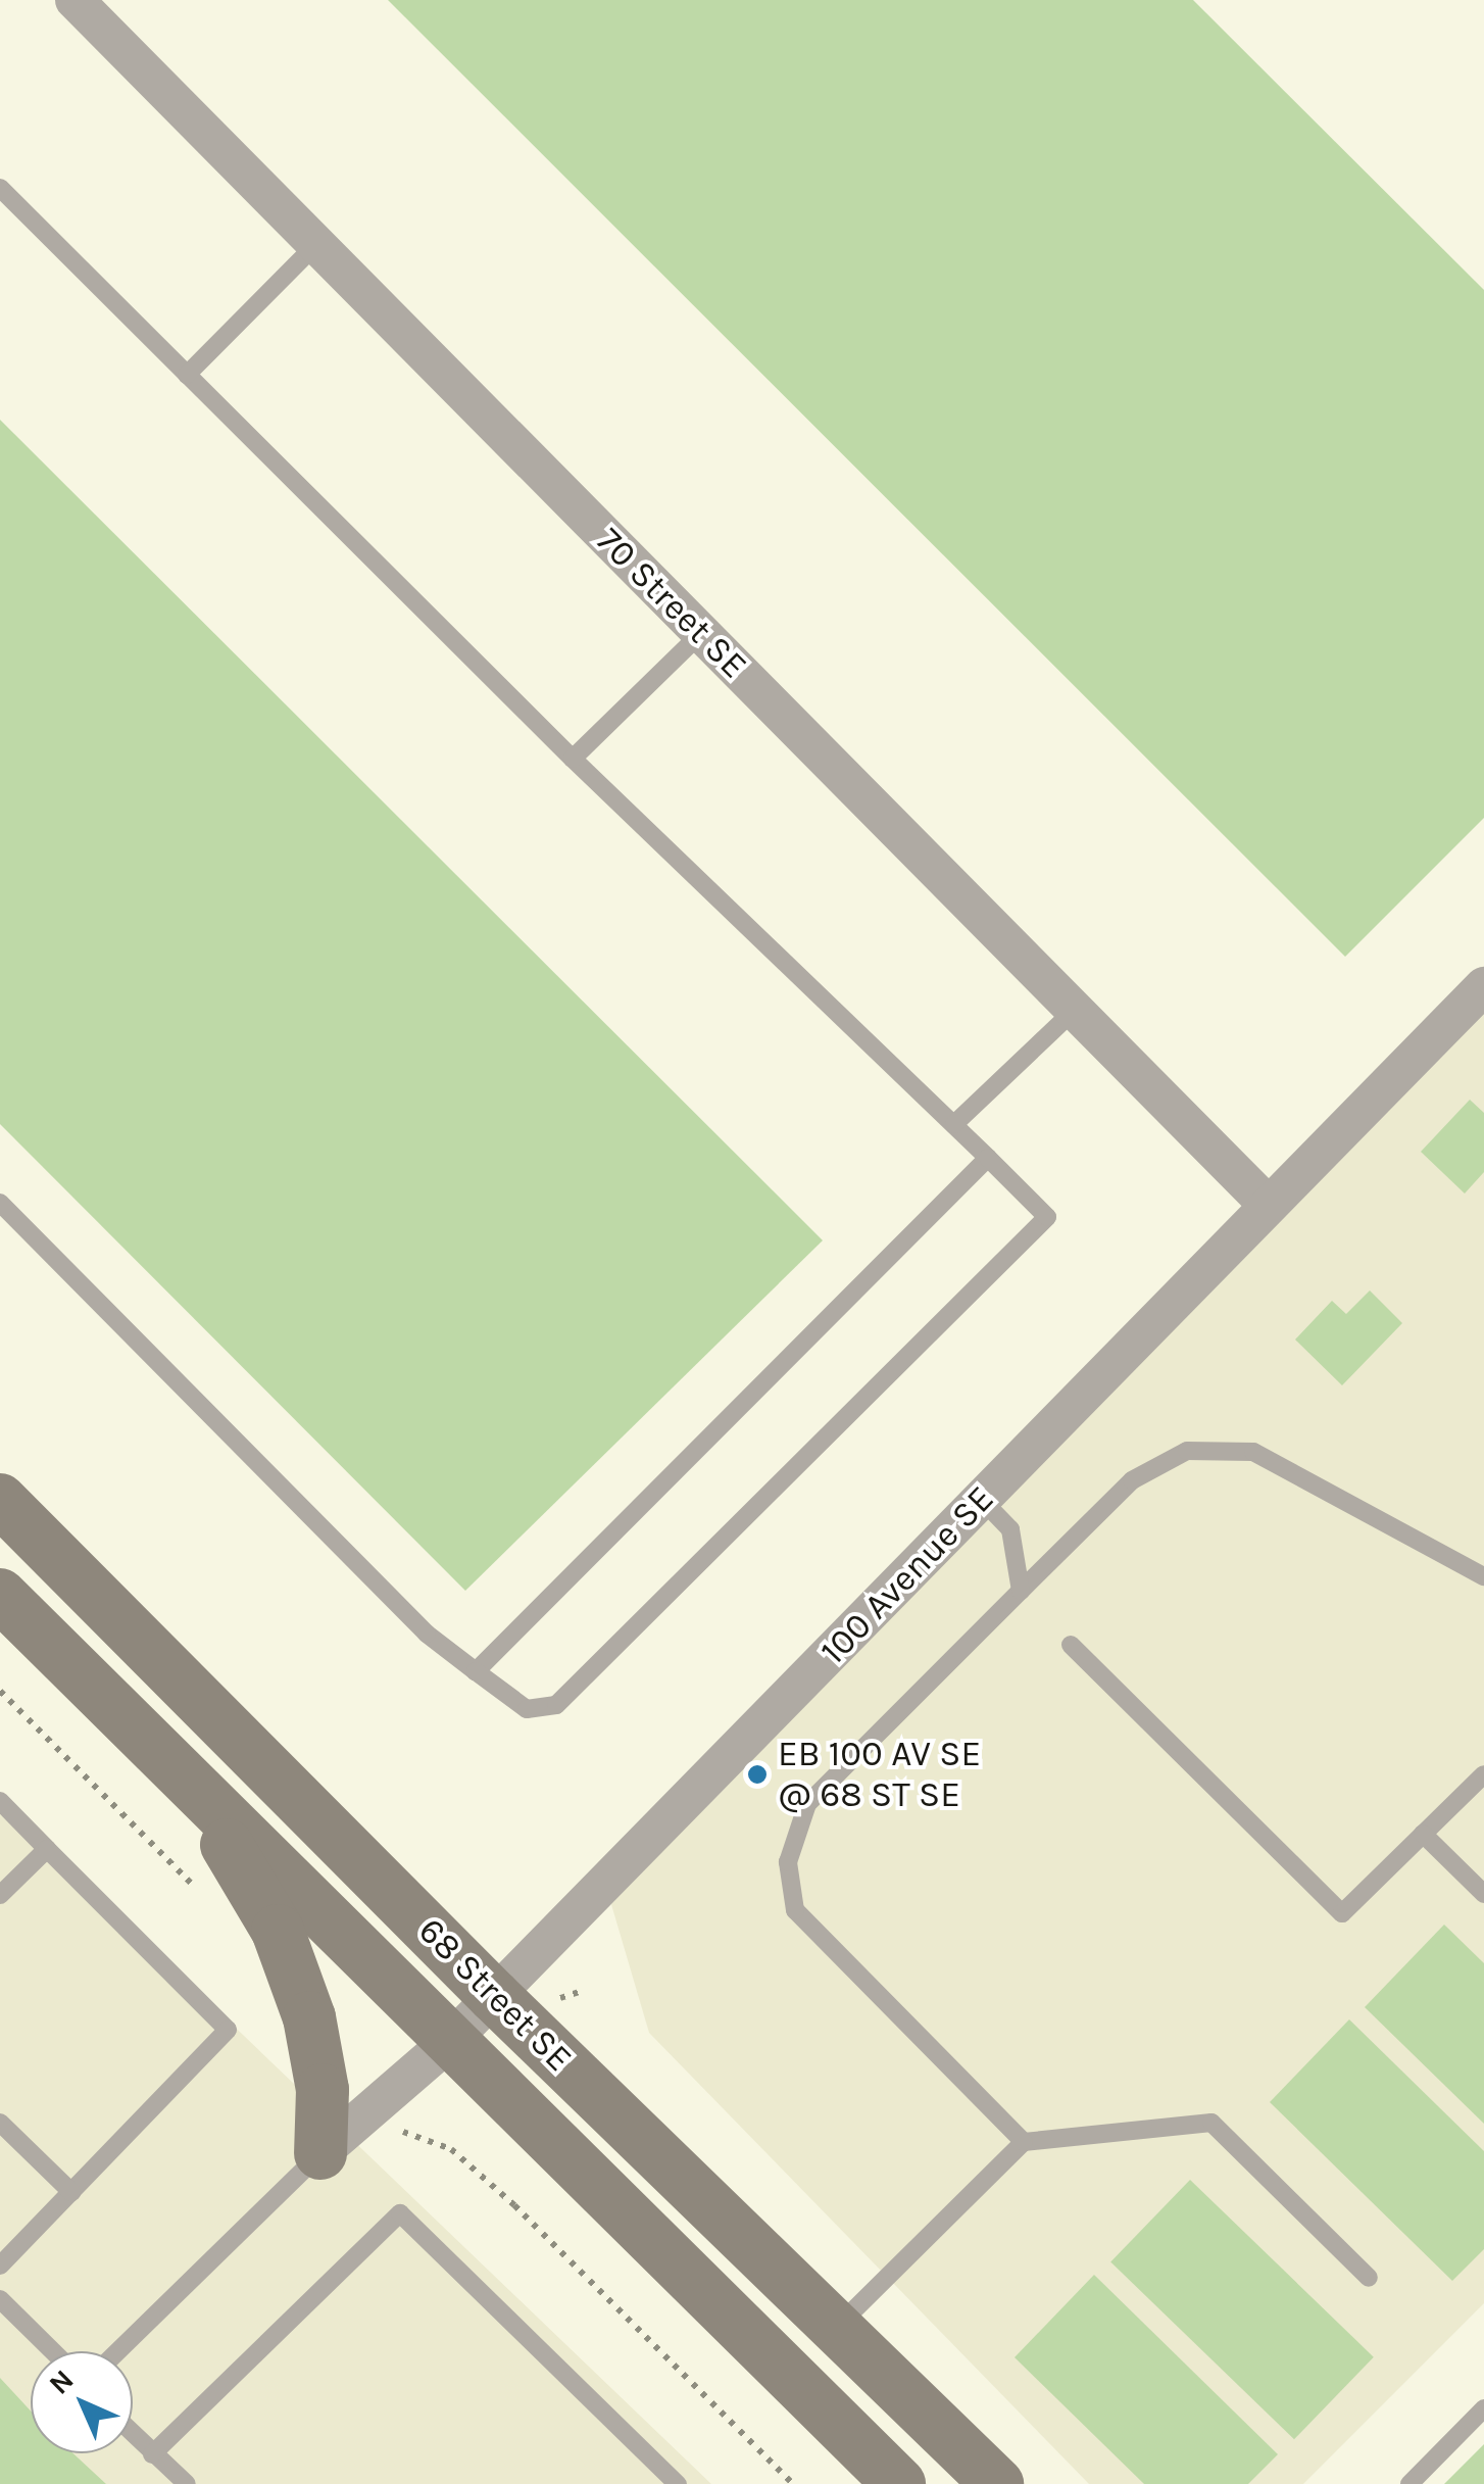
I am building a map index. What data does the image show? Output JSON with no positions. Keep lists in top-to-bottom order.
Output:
{
  "streets": {
    "street": ["70 Street SE", "100 Avenue SE", "68 Street SE"]
  },
  "crossings": [
    ["70 Street SE", "100 Avenue SE"],
    ["100 Avenue SE", "68 Street SE"]
  ],
  "places": ["EB 100 AV SE @ 68 ST SE"],
  "north": "top left"
}
